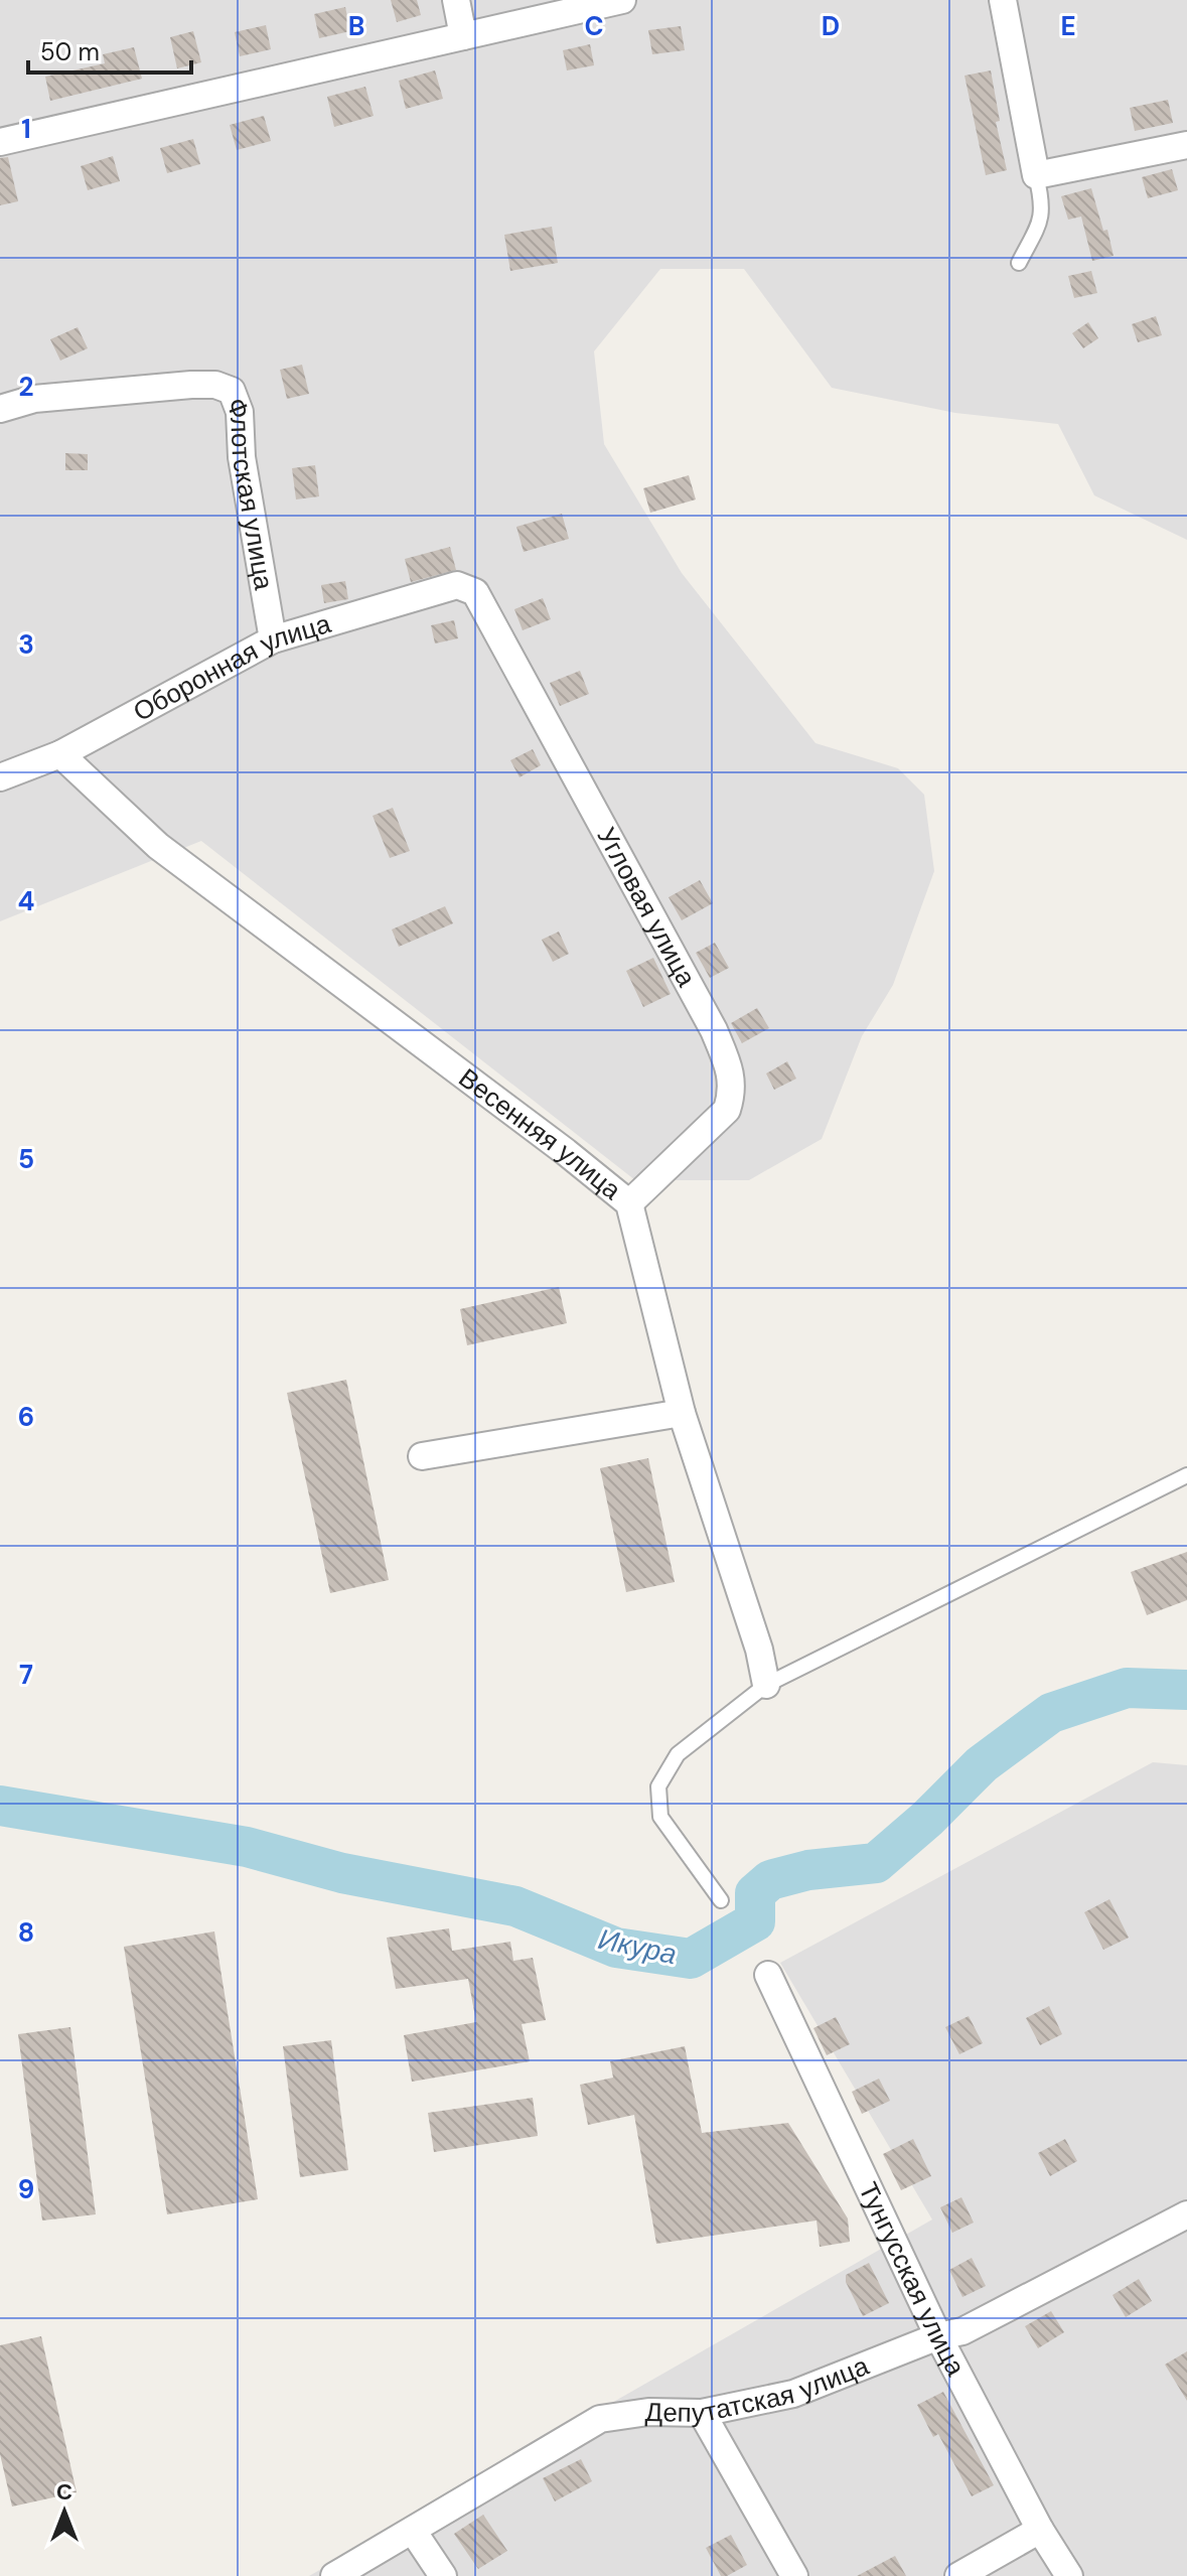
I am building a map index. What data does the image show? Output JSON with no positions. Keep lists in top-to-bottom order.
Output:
{
  "streets": {
    "street": [
      "Флотская улица",
      "Оборонная улица",
      "Угловая улица",
      "Весенняя улица",
      "Тунгусская улица",
      "Депутатская улица"
    ]
  },
  "crossings": [
    ["Флотская улица", "Оборонная улица"],
    ["Оборонная улица", "Угловая улица"],
    ["Оборонная улица", "Весенняя улица"],
    ["Угловая улица", "Весенняя улица"],
    ["Тунгусская улица", "Депутатская улица"]
  ],
  "water": ["Икура"],
  "scale_bar": "50 m",
  "north": "top",
  "grid": {
    "columns": [
      "B",
      "C",
      "D",
      "E"
    ],
    "rows": [
      "1",
      "2",
      "3",
      "4",
      "5",
      "6",
      "7",
      "8",
      "9"
    ]
  }
}
